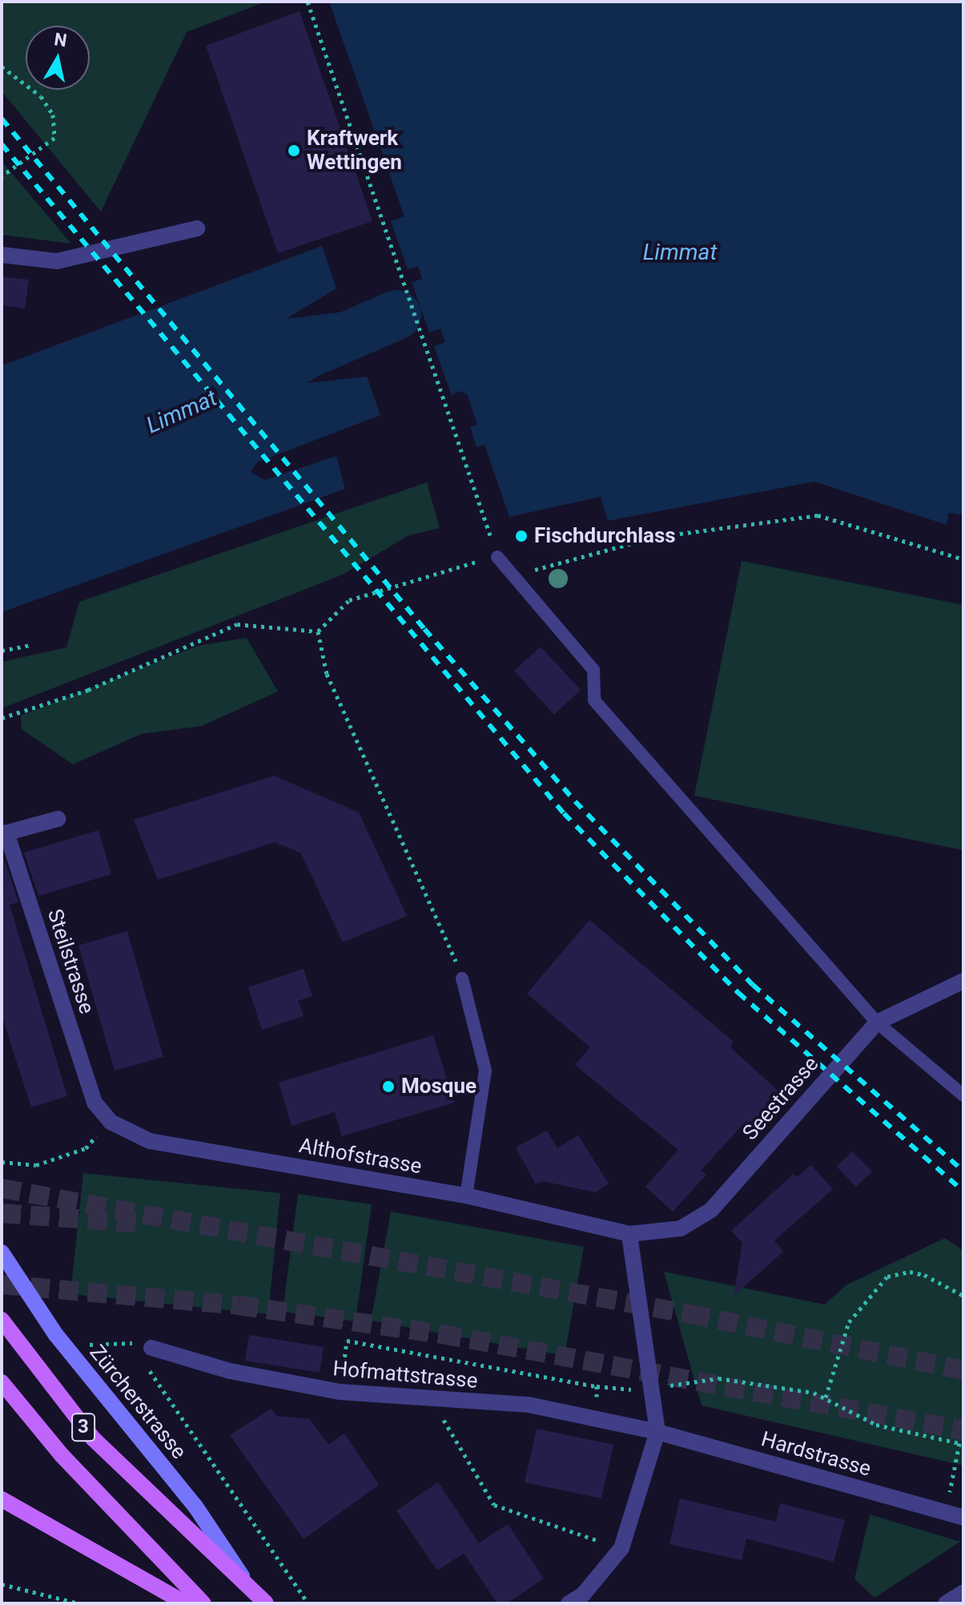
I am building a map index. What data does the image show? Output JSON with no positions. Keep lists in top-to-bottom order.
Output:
{
  "streets": {
    "main road": ["Zürcherstrasse", "3"],
    "street": [
      "Steilstrasse",
      "Seestrasse",
      "Althofstrasse",
      "Hofmattstrasse",
      "Hardstrasse"
    ]
  },
  "crossings": [
    ["Steilstrasse", "Althofstrasse"],
    ["Seestrasse", "Althofstrasse"],
    ["Hofmattstrasse", "Hardstrasse"]
  ],
  "water": ["Limmat"],
  "places": ["Kraftwerk Wettingen", "Fischdurchlass", "Mosque"],
  "north": "top"
}
